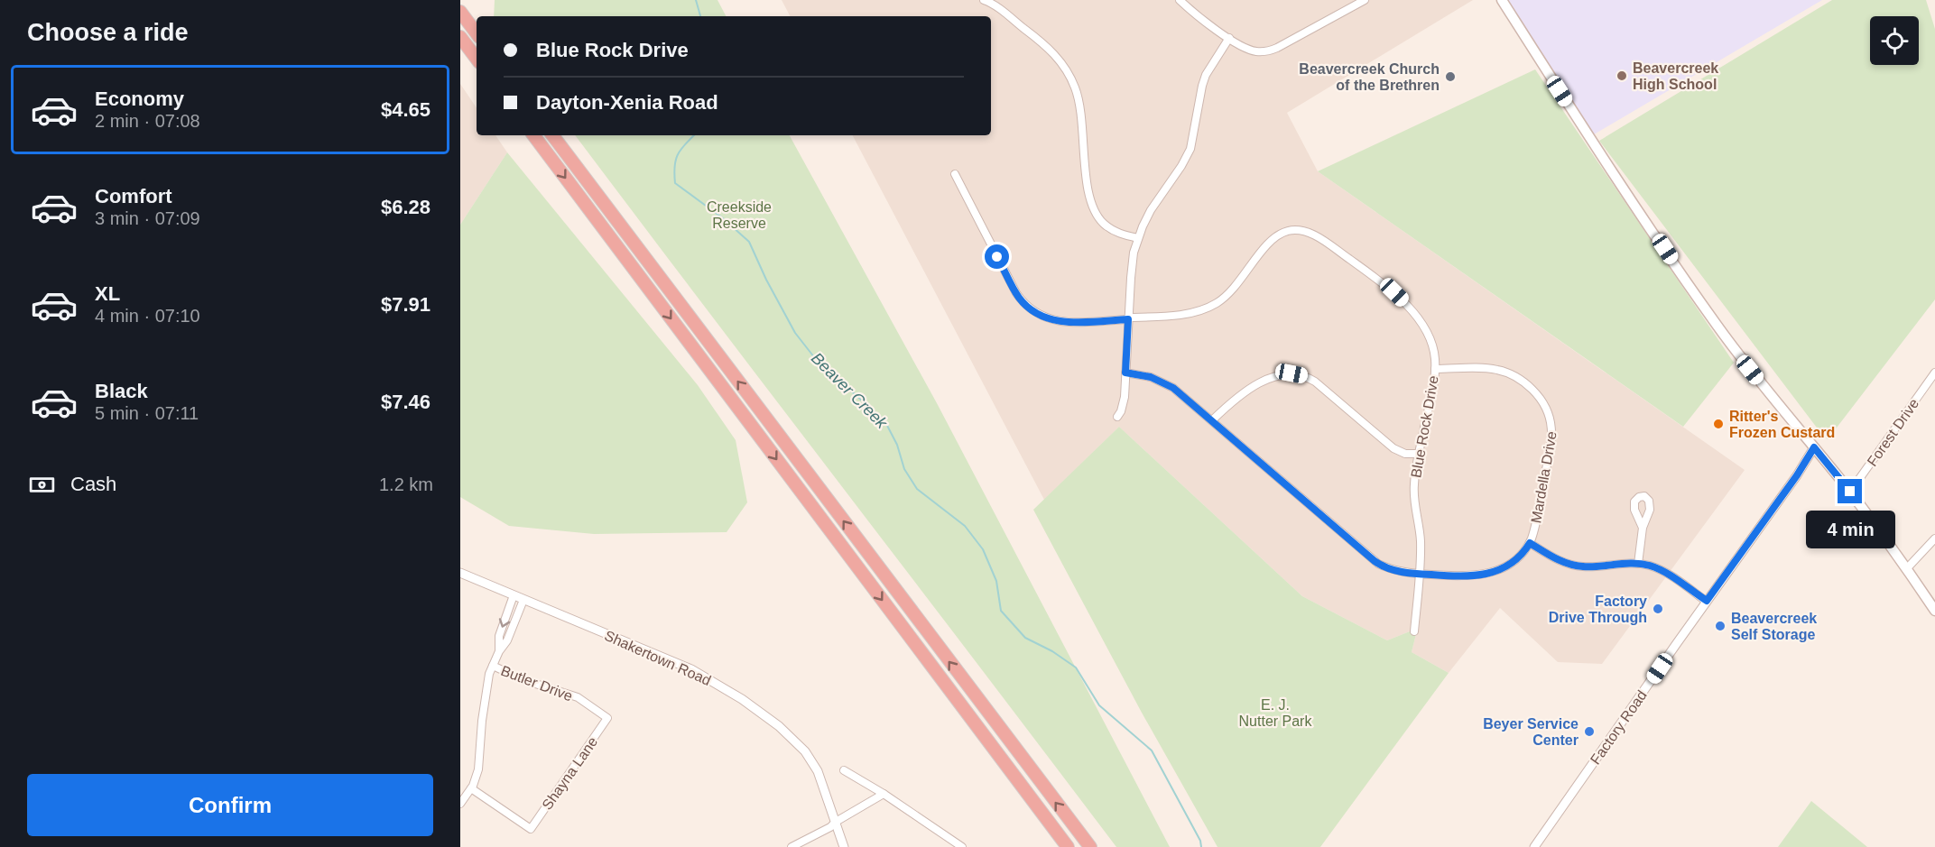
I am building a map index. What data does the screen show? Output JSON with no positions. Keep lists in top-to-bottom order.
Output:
{
  "streets": {
    "street": [
      "Blue Rock Drive",
      "Forest Drive",
      "Mardella Drive",
      "Shakertown Road",
      "Butler Drive",
      "Factory Road",
      "Shayna Lane"
    ]
  },
  "crossings": [
    ["Blue Rock Drive", "Mardella Drive"],
    ["Butler Drive", "Shayna Lane"]
  ],
  "water": ["Beaver Creek"],
  "parks": ["Creekside Reserve", "E. J. Nutter Park"],
  "places": [
    "Beavercreek High School",
    "Beavercreek Church of the Brethren",
    "Ritter's Frozen Custard",
    "Factory Drive Through",
    "Beavercreek Self Storage",
    "Beyer Service Center"
  ],
  "page": {
    "heading": "Choose a ride",
    "banner": ["Blue Rock Drive", "Dayton-Xenia Road"],
    "list": [
      {
        "name": "Economy",
        "note": "2 min · 07:08",
        "value": "$4.65"
      },
      {
        "name": "Comfort",
        "note": "3 min · 07:09",
        "value": "$6.28"
      },
      {
        "name": "XL",
        "note": "4 min · 07:10",
        "value": "$7.91"
      },
      {
        "name": "Black",
        "note": "5 min · 07:11",
        "value": "$7.46"
      }
    ],
    "pay": ["Cash", "1.2 km"],
    "bubble": "4 min",
    "buttons": "Confirm"
  }
}
